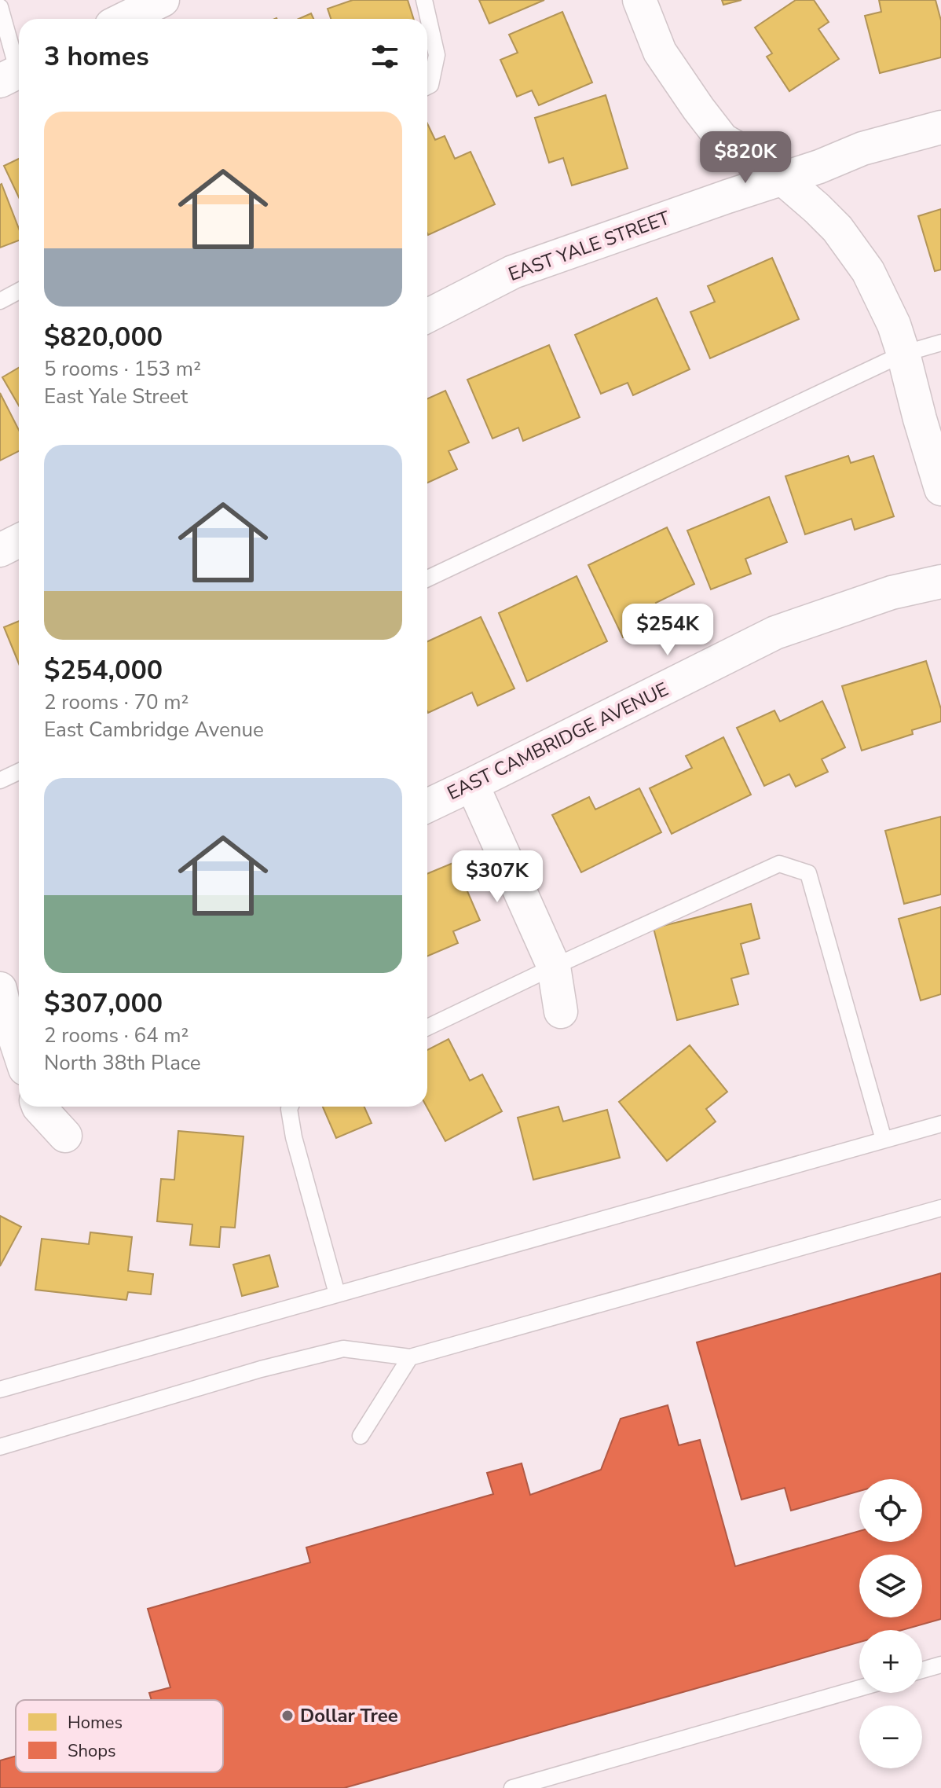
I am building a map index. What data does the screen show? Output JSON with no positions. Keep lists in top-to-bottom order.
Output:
{
  "streets": {
    "street": ["EAST YALE STREET", "EAST CAMBRIDGE AVENUE"]
  },
  "places": ["Dollar Tree"],
  "legend": ["Homes", "Shops"],
  "page": {
    "heading": "3 homes",
    "list": [
      {
        "name": "$820,000",
        "note": "5 rooms · 153 m² · East Yale Street"
      },
      {
        "name": "$254,000",
        "note": "2 rooms · 70 m² · East Cambridge Avenue"
      },
      {
        "name": "$307,000",
        "note": "2 rooms · 64 m² · North 38th Place"
      }
    ],
    "price": ["$820K", "$254K", "$307K"],
    "map_buttons": ["+", "−"]
  }
}
